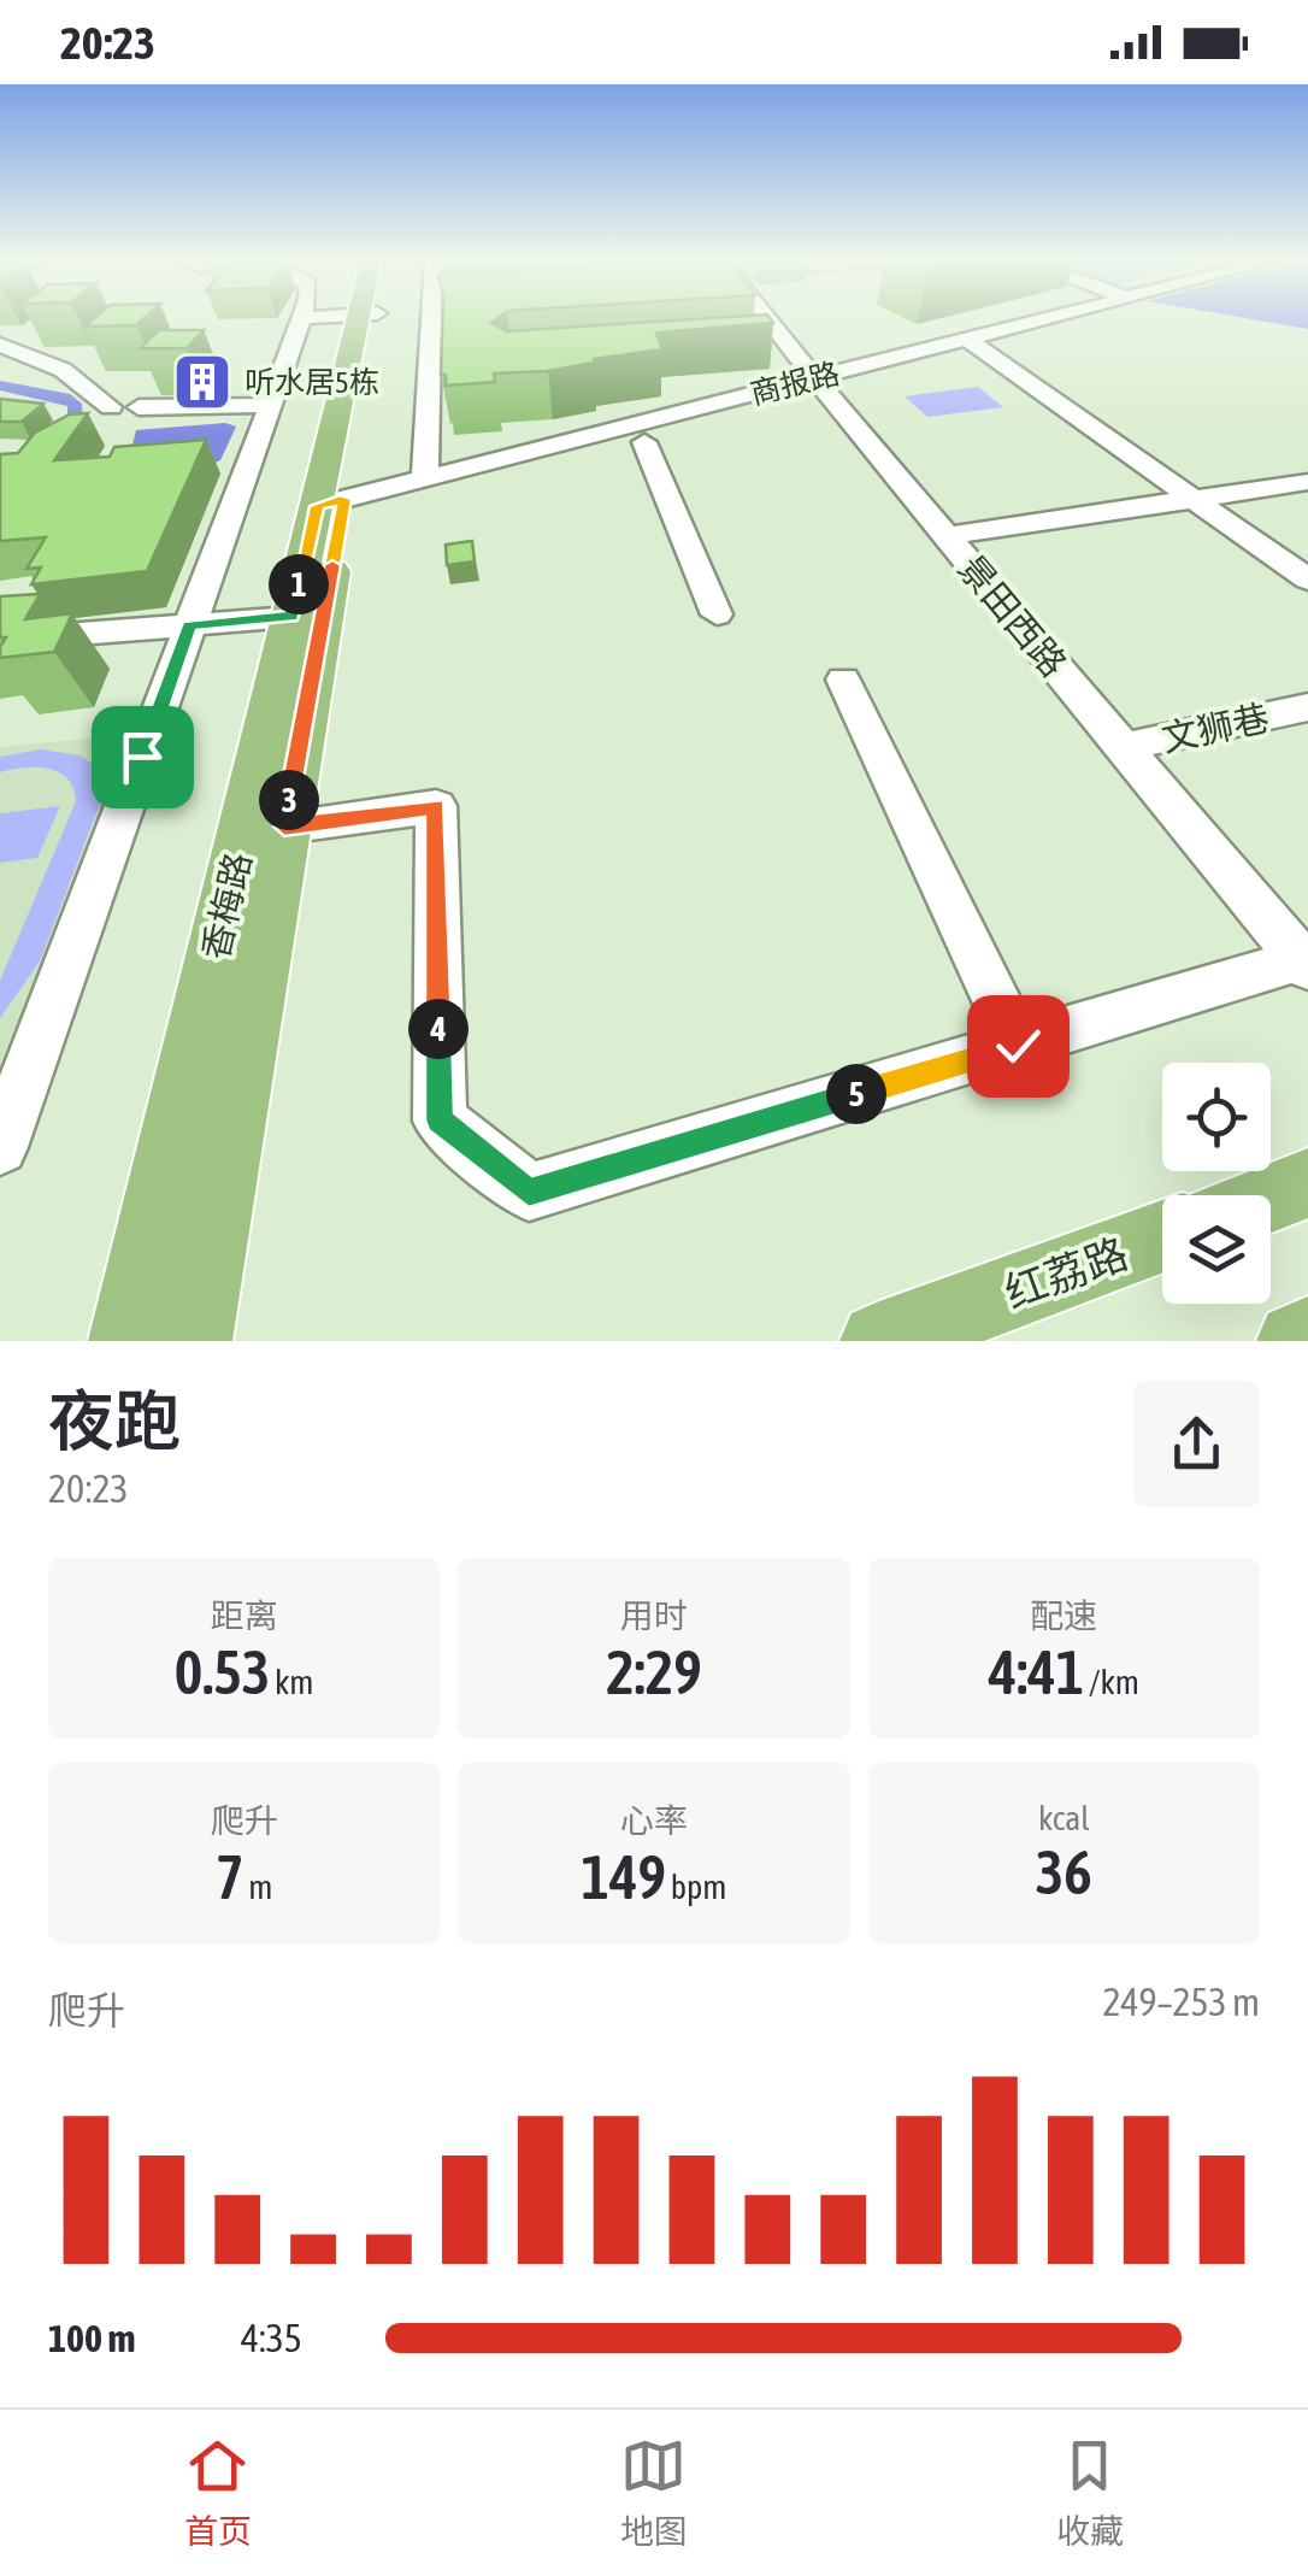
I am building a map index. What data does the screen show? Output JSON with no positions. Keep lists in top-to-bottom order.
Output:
{
  "streets": {
    "main road": ["香梅路", "红荔路"],
    "street": ["商报路", "景田西路", "文狮巷"]
  },
  "crossings": [
    ["商报路", "景田西路"],
    ["商报路", "香梅路"],
    ["景田西路", "文狮巷"]
  ],
  "places": {
    "building": ["听水居5栋"]
  },
  "page": {
    "status": "20:23",
    "pins": [
      "1",
      "3",
      "4",
      "5"
    ],
    "heading": ["夜跑", "20:23"],
    "stats": [
      ["距离", "0.53 km"],
      ["用时", "2:29"],
      ["配速", "4:41 /km"],
      ["爬升", "7 m"],
      ["心率", "149 bpm"],
      ["kcal", "36"]
    ],
    "chart": ["爬升", "249–253 m"],
    "list": [
      {
        "name": "100 m",
        "note": "4:35"
      }
    ],
    "tabs": ["首页", "地图", "收藏"]
  }
}
